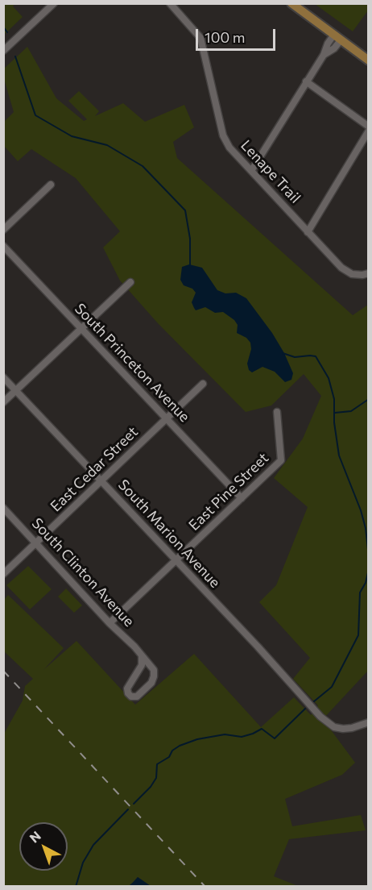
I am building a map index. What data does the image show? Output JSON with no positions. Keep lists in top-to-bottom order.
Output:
{
  "streets": {
    "street": [
      "Lenape Trail",
      "South Princeton Avenue",
      "East Cedar Street",
      "East Pine Street",
      "South Marion Avenue",
      "South Clinton Avenue"
    ]
  },
  "crossings": [
    ["South Princeton Avenue", "East Cedar Street"],
    ["South Princeton Avenue", "East Pine Street"],
    ["East Cedar Street", "South Marion Avenue"],
    ["East Cedar Street", "South Clinton Avenue"],
    ["East Pine Street", "South Marion Avenue"],
    ["East Pine Street", "South Clinton Avenue"]
  ],
  "scale_bar": "100 m",
  "north": "top left"
}
